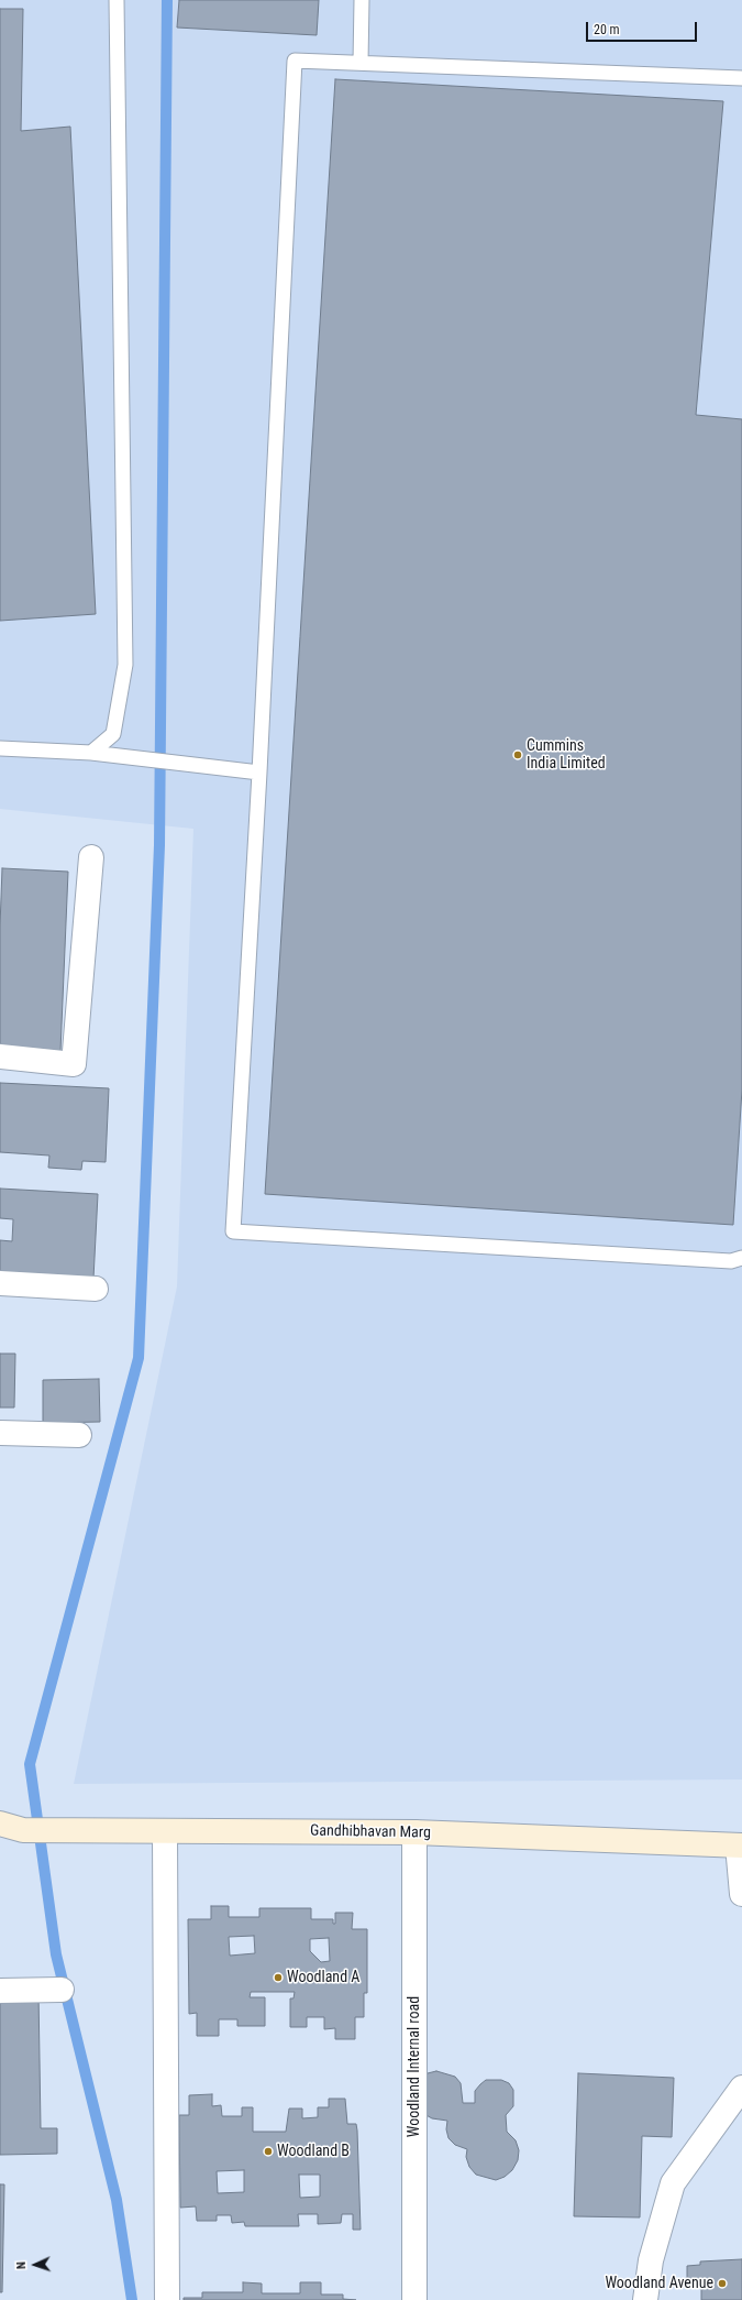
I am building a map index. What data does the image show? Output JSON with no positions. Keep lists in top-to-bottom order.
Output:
{
  "streets": {
    "street": ["Gandhibhavan Marg", "Woodland Internal road"]
  },
  "crossings": [
    ["Gandhibhavan Marg", "Woodland Internal road"]
  ],
  "places": [
    "Cummins India Limited",
    "Woodland A",
    "Woodland B",
    "Woodland Avenue"
  ],
  "scale_bar": "20 m",
  "north": "left"
}
